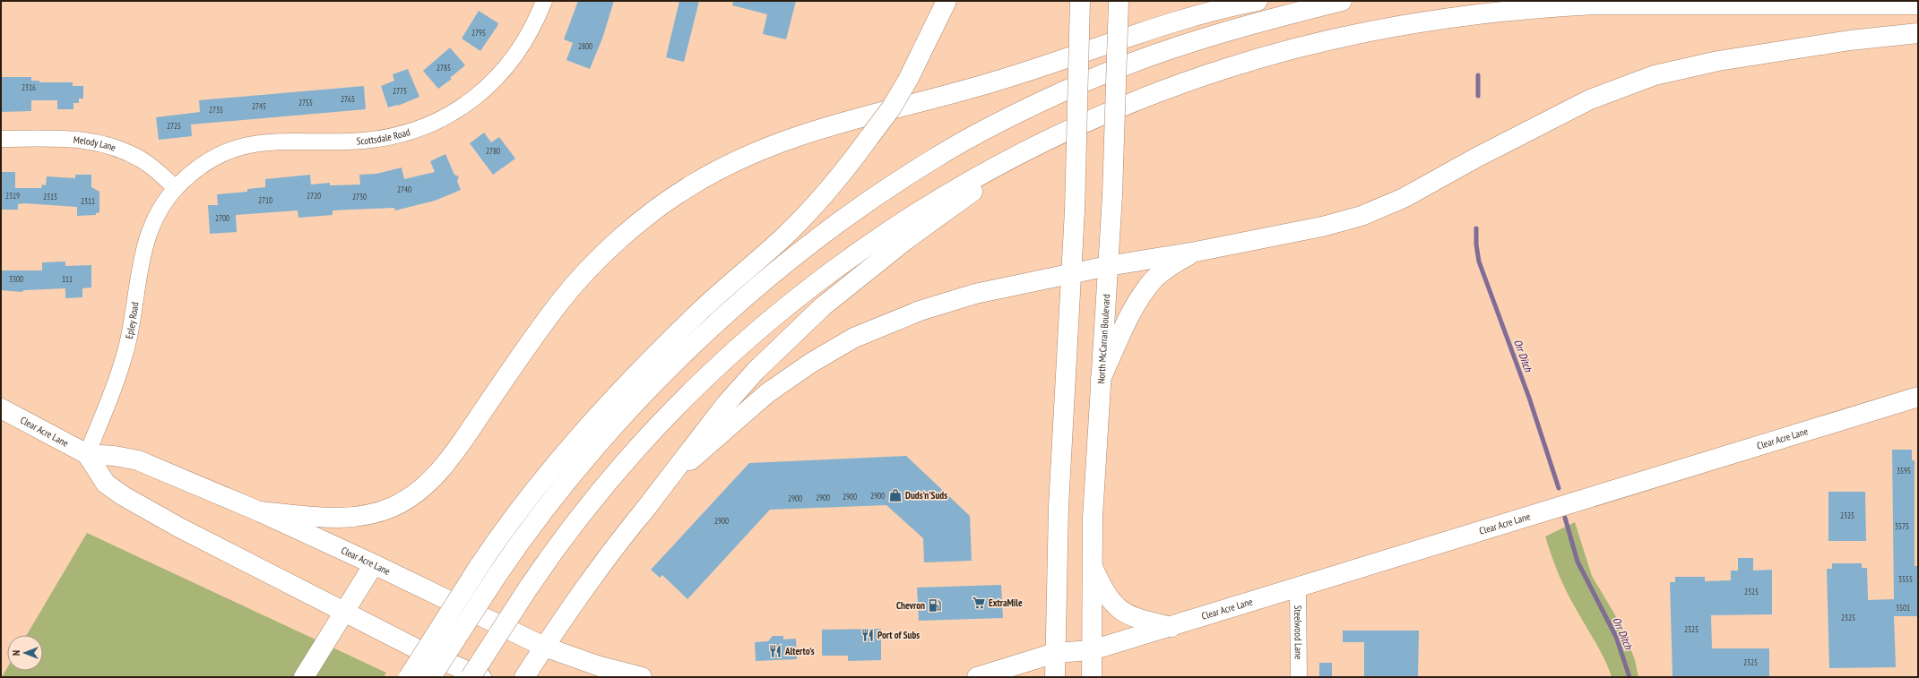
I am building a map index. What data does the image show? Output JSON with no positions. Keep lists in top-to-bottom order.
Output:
{
  "streets": {
    "main road": ["North McCarran Boulevard", "Clear Acre Lane"],
    "street": [
      "Scottsdale Road",
      "Melody Lane",
      "Epley Road",
      "Steelwood Lane"
    ]
  },
  "crossings": [
    ["Scottsdale Road", "Melody Lane"],
    ["Scottsdale Road", "Epley Road"],
    ["Melody Lane", "Epley Road"],
    ["Epley Road", "Clear Acre Lane"],
    ["North McCarran Boulevard", "Clear Acre Lane"],
    ["Clear Acre Lane", "Steelwood Lane"]
  ],
  "water": ["Orr Ditch"],
  "places": {
    "shop": ["Duds'n'Suds"],
    "supermarket": ["ExtraMile"],
    "fuel station": ["Chevron"],
    "restaurant": ["Port of Subs", "Alterto's"]
  },
  "house_numbers": [
    "2795",
    "2800",
    "2785",
    "2316",
    "2775",
    "2765",
    "2755",
    "2745",
    "2735",
    "2725",
    "2780",
    "2740",
    "2319",
    "2720",
    "2315",
    "2730",
    "2710",
    "2311",
    "2700",
    "3300",
    "111",
    "3595",
    "2900",
    "2900",
    "2900",
    "2900",
    "2325",
    "2900",
    "3575",
    "3555",
    "2325",
    "3501",
    "2325",
    "2325",
    "2325"
  ],
  "north": "left"
}
